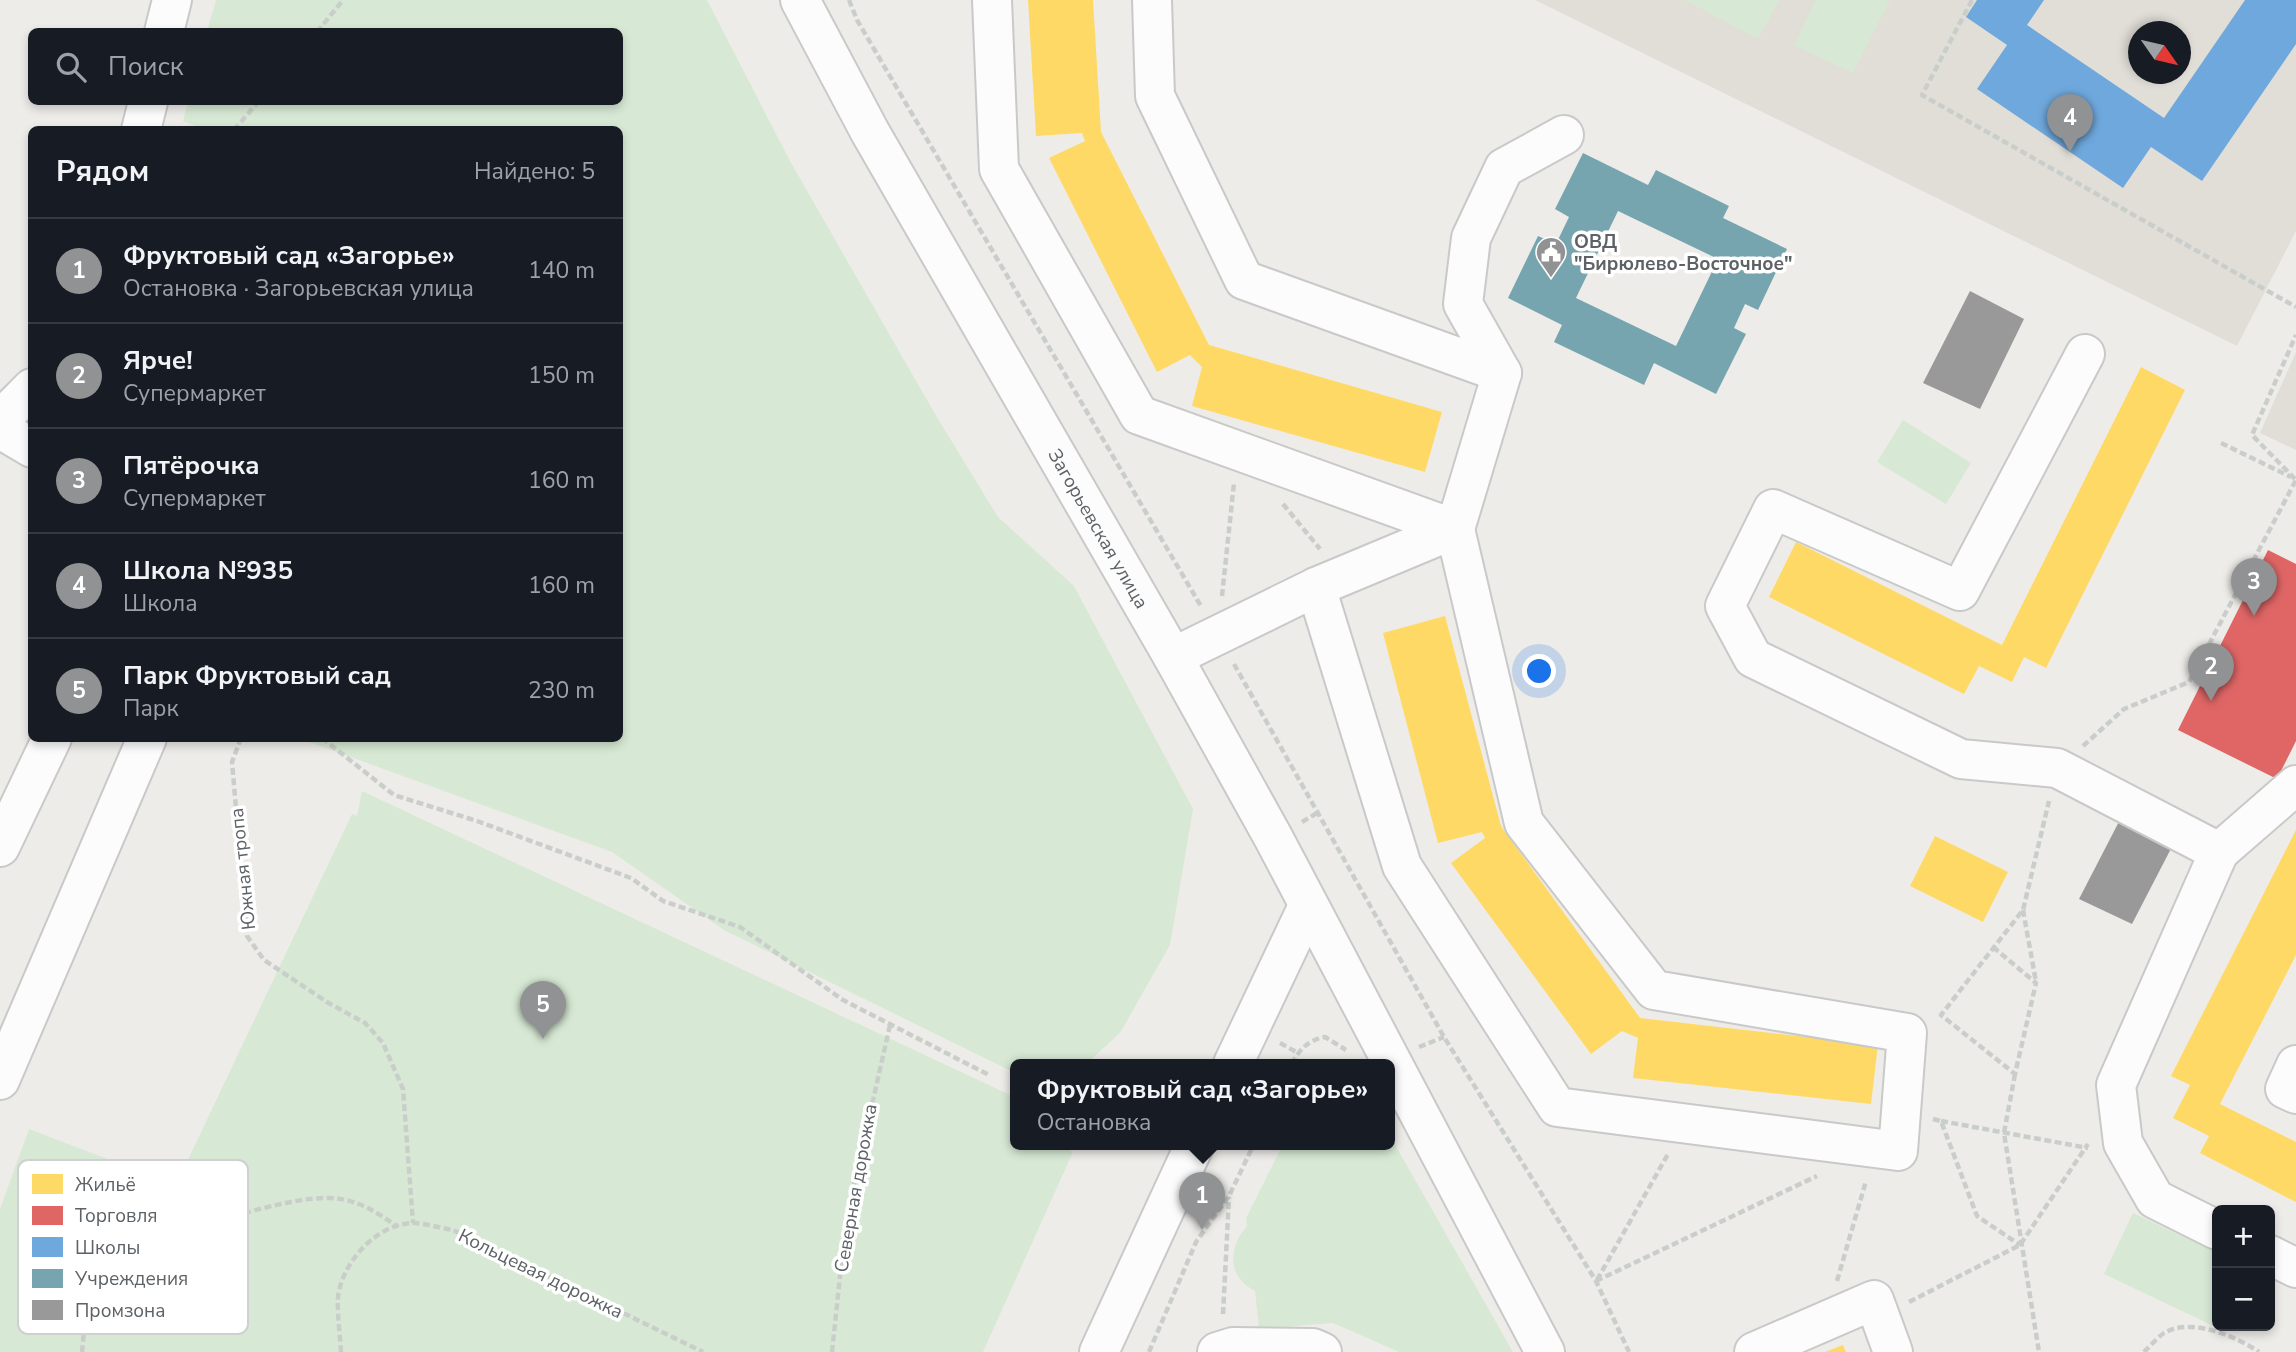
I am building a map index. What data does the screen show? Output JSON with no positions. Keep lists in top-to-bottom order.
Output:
{
  "streets": {
    "street": ["Загорьевская улица"],
    "path": ["Южная тропа", "Северная дорожка", "Кольцевая дорожка"]
  },
  "crossings": [
    ["Южная тропа", "Кольцевая дорожка"]
  ],
  "places": {
    "public building": ["ОВД \"Бирюлево-Восточное\""]
  },
  "legend": [
    "Жильё",
    "Торговля",
    "Школы",
    "Учреждения",
    "Промзона"
  ],
  "north": "bottom right",
  "page": {
    "search": "Поиск",
    "pins": [
      "4",
      "3",
      "2",
      "5",
      "1"
    ],
    "heading": ["Рядом", "Найдено: 5"],
    "list": [
      {
        "mark": "1",
        "name": "Фруктовый сад «Загорье»",
        "note": "Остановка · Загорьевская улица",
        "value": "140 m"
      },
      {
        "mark": "2",
        "name": "Ярче!",
        "note": "Супермаркет",
        "value": "150 m"
      },
      {
        "mark": "3",
        "name": "Пятёрочка",
        "note": "Супермаркет",
        "value": "160 m"
      },
      {
        "mark": "4",
        "name": "Школа №935",
        "note": "Школа",
        "value": "160 m"
      },
      {
        "mark": "5",
        "name": "Парк Фруктовый сад",
        "note": "Парк",
        "value": "230 m"
      }
    ],
    "popup": ["Фруктовый сад «Загорье»", "Остановка"],
    "map_buttons": ["+", "−"]
  }
}
